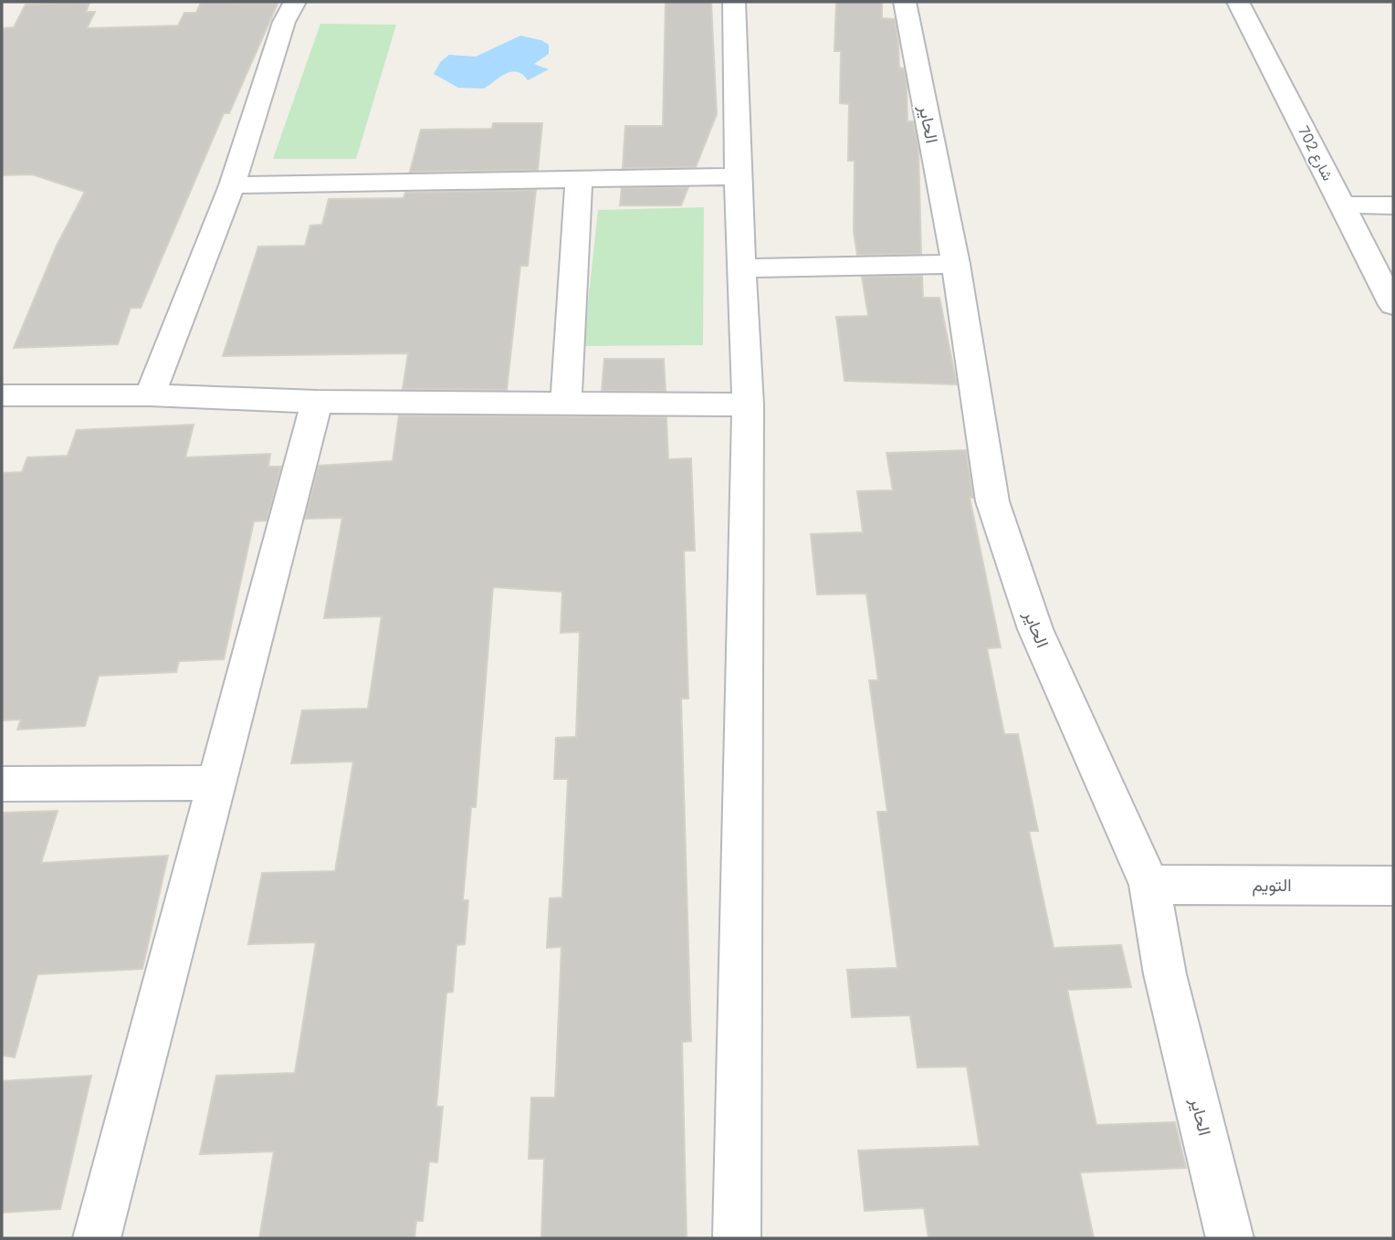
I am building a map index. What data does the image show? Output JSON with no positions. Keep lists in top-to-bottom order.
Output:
{
  "streets": {
    "street": ["الحاير", "شارع 702", "التويم"]
  },
  "crossings": [
    ["الحاير", "التويم"]
  ]
}
